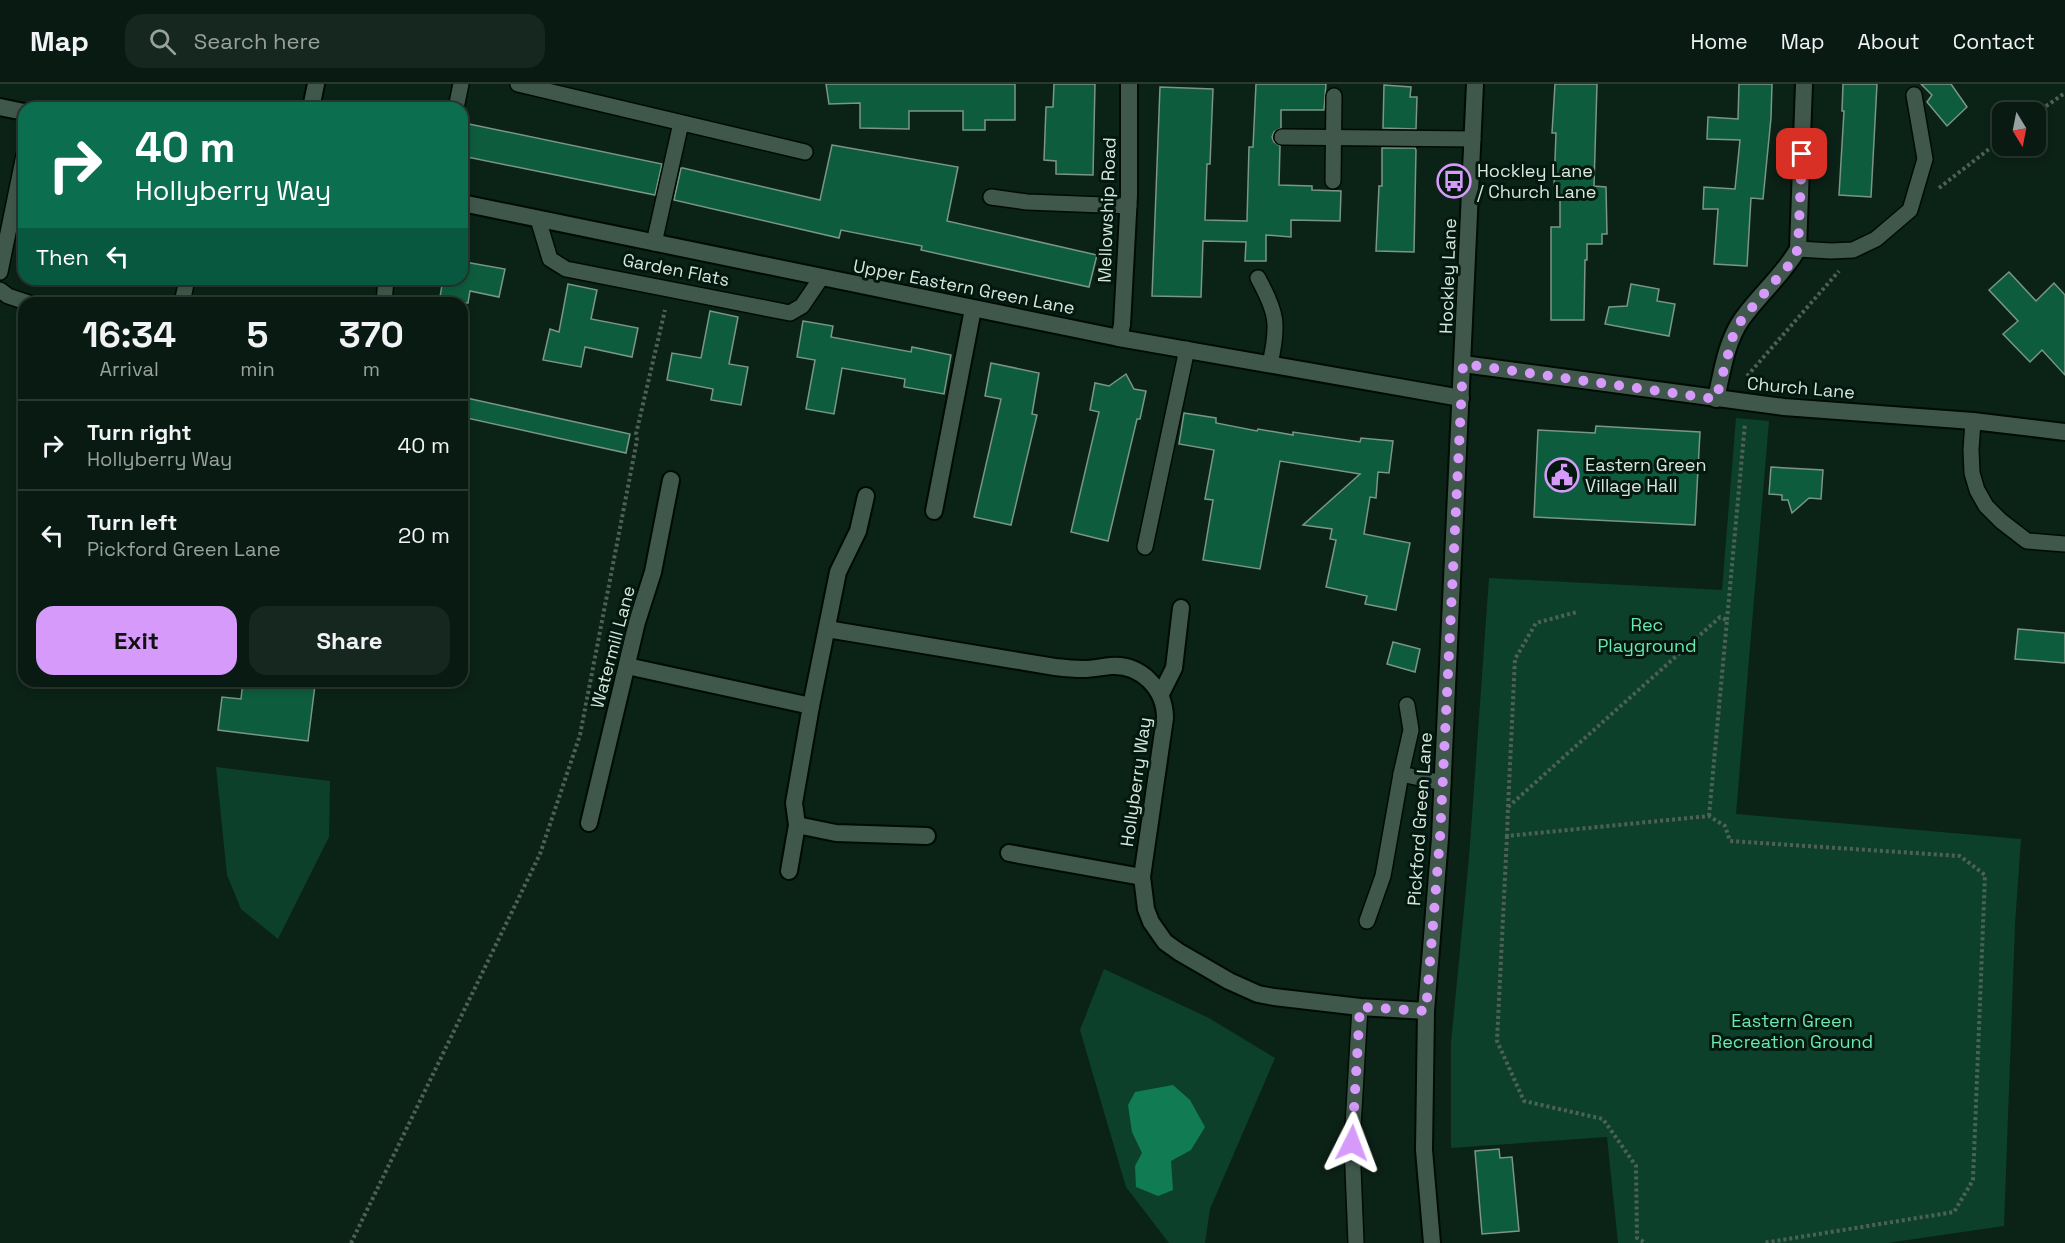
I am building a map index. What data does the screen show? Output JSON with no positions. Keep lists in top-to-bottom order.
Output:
{
  "streets": {
    "street": [
      "Mellowship Road",
      "Hockley Lane",
      "Upper Eastern Green Lane",
      "Church Lane",
      "Watermill Lane",
      "Hollyberry Way",
      "Pickford Green Lane"
    ],
    "lane": ["Garden Flats"]
  },
  "crossings": [
    ["Mellowship Road", "Upper Eastern Green Lane"],
    ["Garden Flats", "Upper Eastern Green Lane"],
    ["Hockley Lane", "Upper Eastern Green Lane"],
    ["Hockley Lane", "Church Lane"],
    ["Hockley Lane", "Pickford Green Lane"],
    ["Upper Eastern Green Lane", "Pickford Green Lane"],
    ["Hollyberry Way", "Pickford Green Lane"]
  ],
  "parks": ["Rec Playground", "Eastern Green Recreation Ground"],
  "places": {
    "bus stop": ["Hockley Lane / Church Lane"],
    "public building": ["Eastern Green Village Hall"]
  },
  "north": "bottom",
  "page": {
    "header": "Map",
    "search": "Search here",
    "nav": [
      "Home",
      "Map",
      "About",
      "Contact"
    ],
    "turn": ["40 m", "Hollyberry Way"],
    "then": "Then",
    "eta": [
      "16:34",
      "Arrival",
      "5",
      "min",
      "370",
      "m"
    ],
    "list": [
      {
        "name": "Turn right",
        "note": "Hollyberry Way",
        "value": "40 m"
      },
      {
        "name": "Turn left",
        "note": "Pickford Green Lane",
        "value": "20 m"
      }
    ],
    "buttons": ["Exit", "Share"]
  }
}
